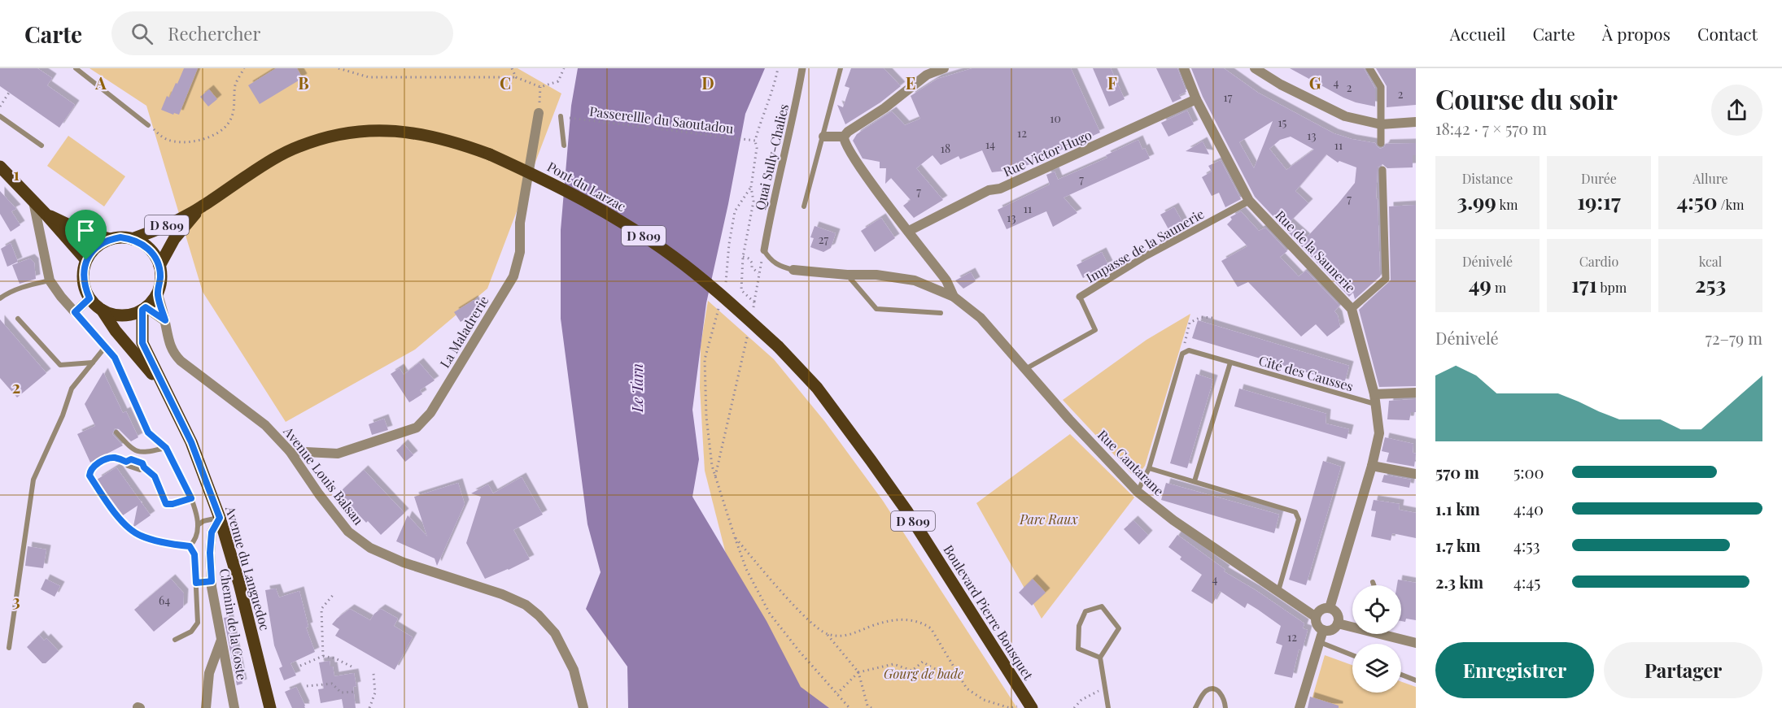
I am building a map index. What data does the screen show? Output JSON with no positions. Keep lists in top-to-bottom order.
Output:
{
  "streets": {
    "main road": [
      "Pont du Larzac",
      "D 809",
      "Avenue du Languedoc",
      "Boulevard Pierre Bousquet"
    ],
    "street": [
      "Rue Victor Hugo",
      "Quai Sully-Chalies",
      "Impasse de la Saunerie",
      "Rue de la Saunerie",
      "La Maladrerie",
      "Rue Cantarane",
      "Avenue Louis Balsan",
      "Chemin de la Coste"
    ],
    "lane": ["Cité des Causses"],
    "path": ["Passerellle du Saoutadou"]
  },
  "crossings": [
    ["Rue Victor Hugo", "Rue de la Saunerie"],
    ["Rue Victor Hugo", "Rue Cantarane"],
    ["Pont du Larzac", "D 809"],
    ["Pont du Larzac", "Boulevard Pierre Bousquet"],
    ["D 809", "Avenue Louis Balsan"],
    ["D 809", "Avenue du Languedoc"],
    ["Impasse de la Saunerie", "Rue de la Saunerie"],
    ["Impasse de la Saunerie", "Rue Cantarane"],
    ["Rue de la Saunerie", "Cité des Causses"],
    ["Rue de la Saunerie", "Rue Cantarane"],
    ["La Maladrerie", "Avenue Louis Balsan"],
    ["Avenue Louis Balsan", "Avenue du Languedoc"],
    ["Avenue du Languedoc", "Chemin de la Coste"]
  ],
  "water": ["Le Tarn"],
  "parks": ["Parc Raux", "Gourg de bade"],
  "house_numbers": [
    "4",
    "2",
    "2",
    "17",
    "10",
    "15",
    "12",
    "13",
    "14",
    "11",
    "18",
    "7",
    "7",
    "7",
    "11",
    "13",
    "27",
    "4",
    "64",
    "12"
  ],
  "page": {
    "header": "Carte",
    "search": "Rechercher",
    "nav": [
      "Accueil",
      "Carte",
      "À propos",
      "Contact"
    ],
    "heading": ["Course du soir", "18:42 · 7 × 570 m"],
    "stats": [
      ["Distance", "3.99 km"],
      ["Durée", "19:17"],
      ["Allure", "4:50 /km"],
      ["Dénivelé", "49 m"],
      ["Cardio", "171 bpm"],
      ["kcal", "253"]
    ],
    "chart": ["Dénivelé", "72–79 m"],
    "list": [
      {
        "name": "570 m",
        "note": "5:00"
      },
      {
        "name": "1.1 km",
        "note": "4:40"
      },
      {
        "name": "1.7 km",
        "note": "4:53"
      },
      {
        "name": "2.3 km",
        "note": "4:45"
      }
    ],
    "buttons": ["Enregistrer", "Partager"]
  },
  "grid": {
    "columns": [
      "A",
      "B",
      "C",
      "D",
      "E",
      "F",
      "G"
    ],
    "rows": ["1", "2", "3"]
  }
}
